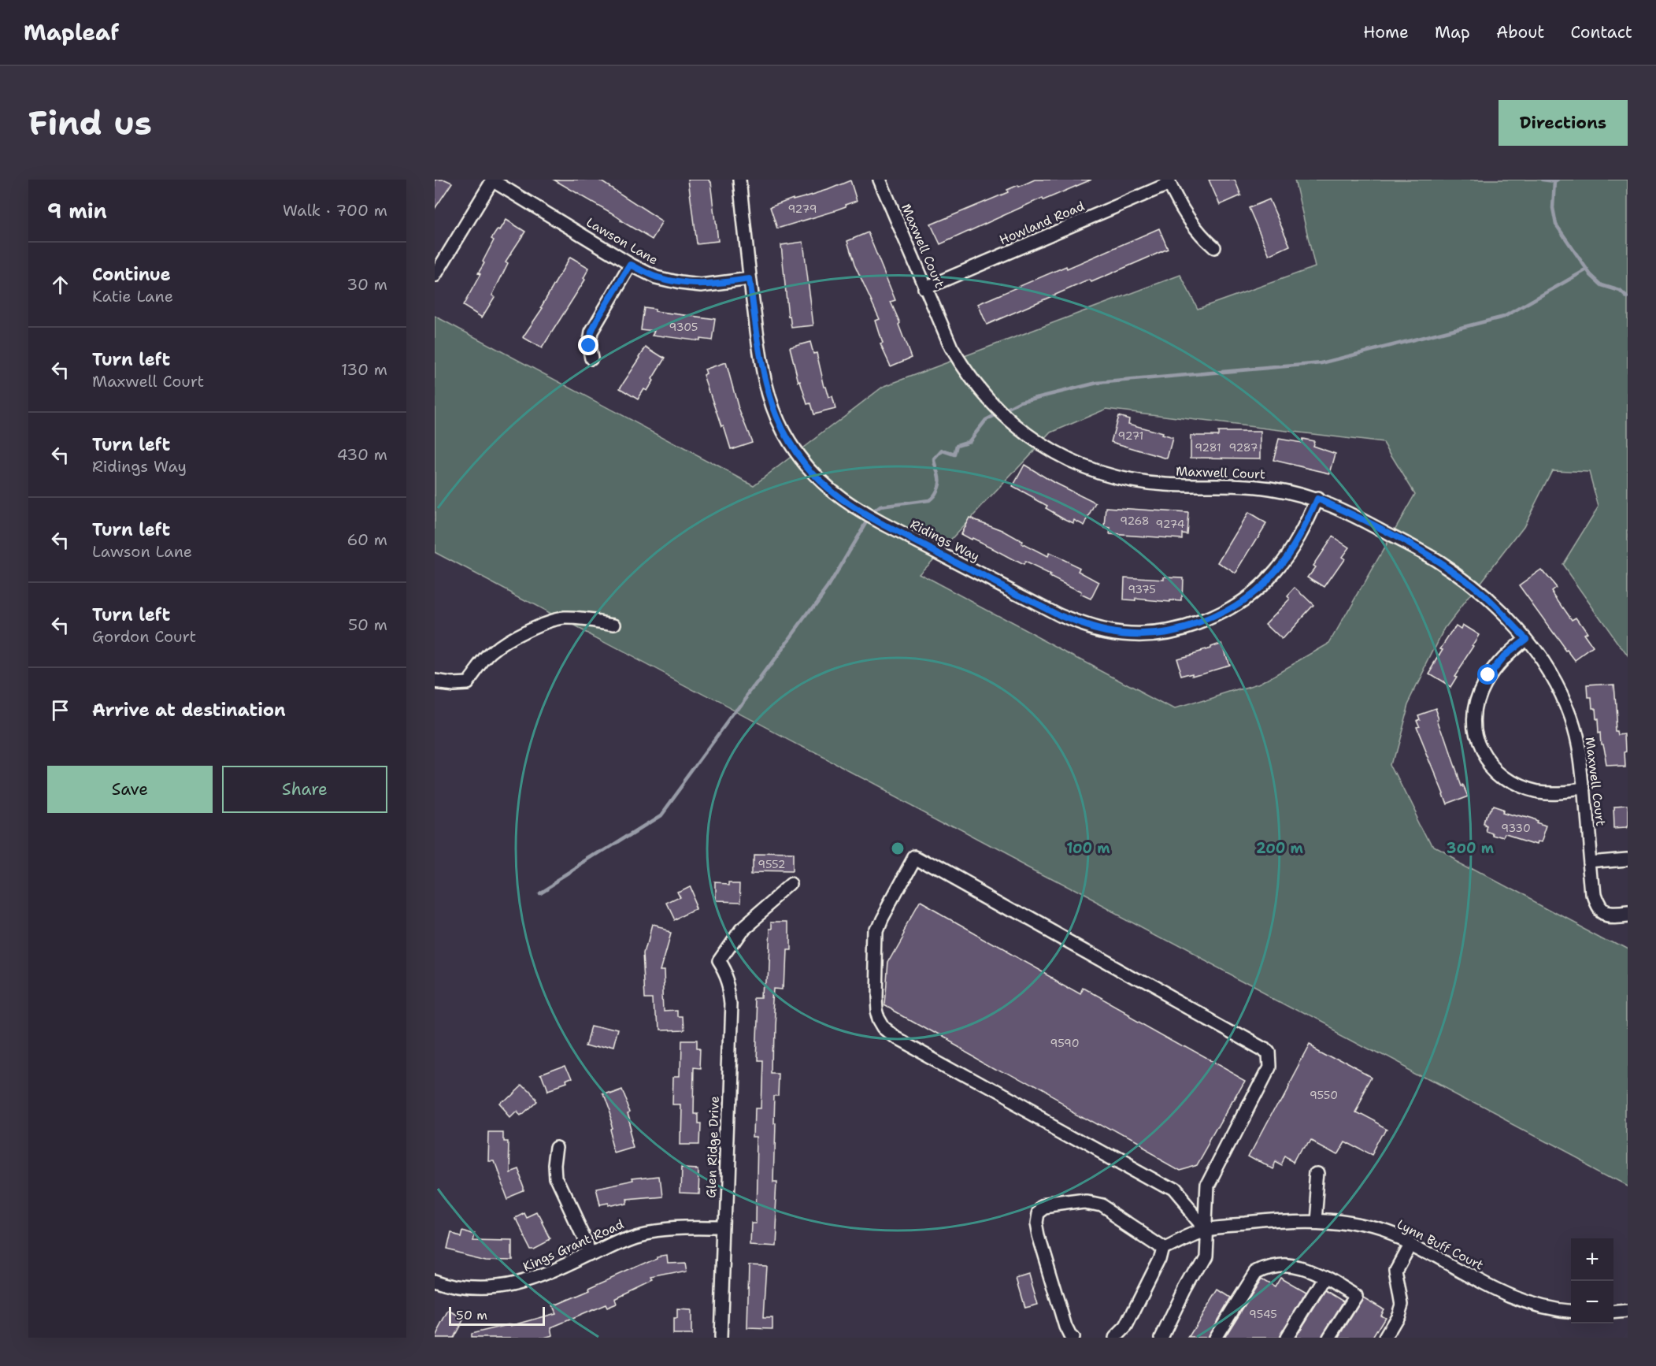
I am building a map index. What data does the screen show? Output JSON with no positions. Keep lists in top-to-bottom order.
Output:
{
  "streets": {
    "street": [
      "Howland Road",
      "Lawson Lane",
      "Maxwell Court",
      "Ridings Way",
      "Glen Ridge Drive",
      "Lynn Buff Court",
      "Kings Grant Road"
    ]
  },
  "crossings": [
    ["Howland Road", "Maxwell Court"],
    ["Lawson Lane", "Ridings Way"],
    ["Maxwell Court", "Ridings Way"],
    ["Glen Ridge Drive", "Kings Grant Road"]
  ],
  "house_numbers": [
    "9279",
    "9305",
    "9271",
    "9281",
    "9287",
    "9268",
    "9274",
    "9375",
    "9330",
    "9552",
    "9590",
    "9550",
    "9545"
  ],
  "scale_bar": "50 m",
  "page": {
    "header": "Mapleaf",
    "nav": [
      "Home",
      "Map",
      "About",
      "Contact"
    ],
    "buttons": [
      "Directions",
      ["Save", "Share"]
    ],
    "title": "Find us",
    "heading": ["9 min", "Walk · 700 m"],
    "list": [
      ["Continue", "Katie Lane", "30 m"],
      ["Turn left", "Maxwell Court", "130 m"],
      ["Turn left", "Ridings Way", "430 m"],
      ["Turn left", "Lawson Lane", "60 m"],
      ["Turn left", "Gordon Court", "50 m"],
      "Arrive at destination"
    ],
    "map_buttons": ["+", "−"],
    "scale": "50 m"
  },
  "rings": ["100 m", "200 m", "300 m"]
}
